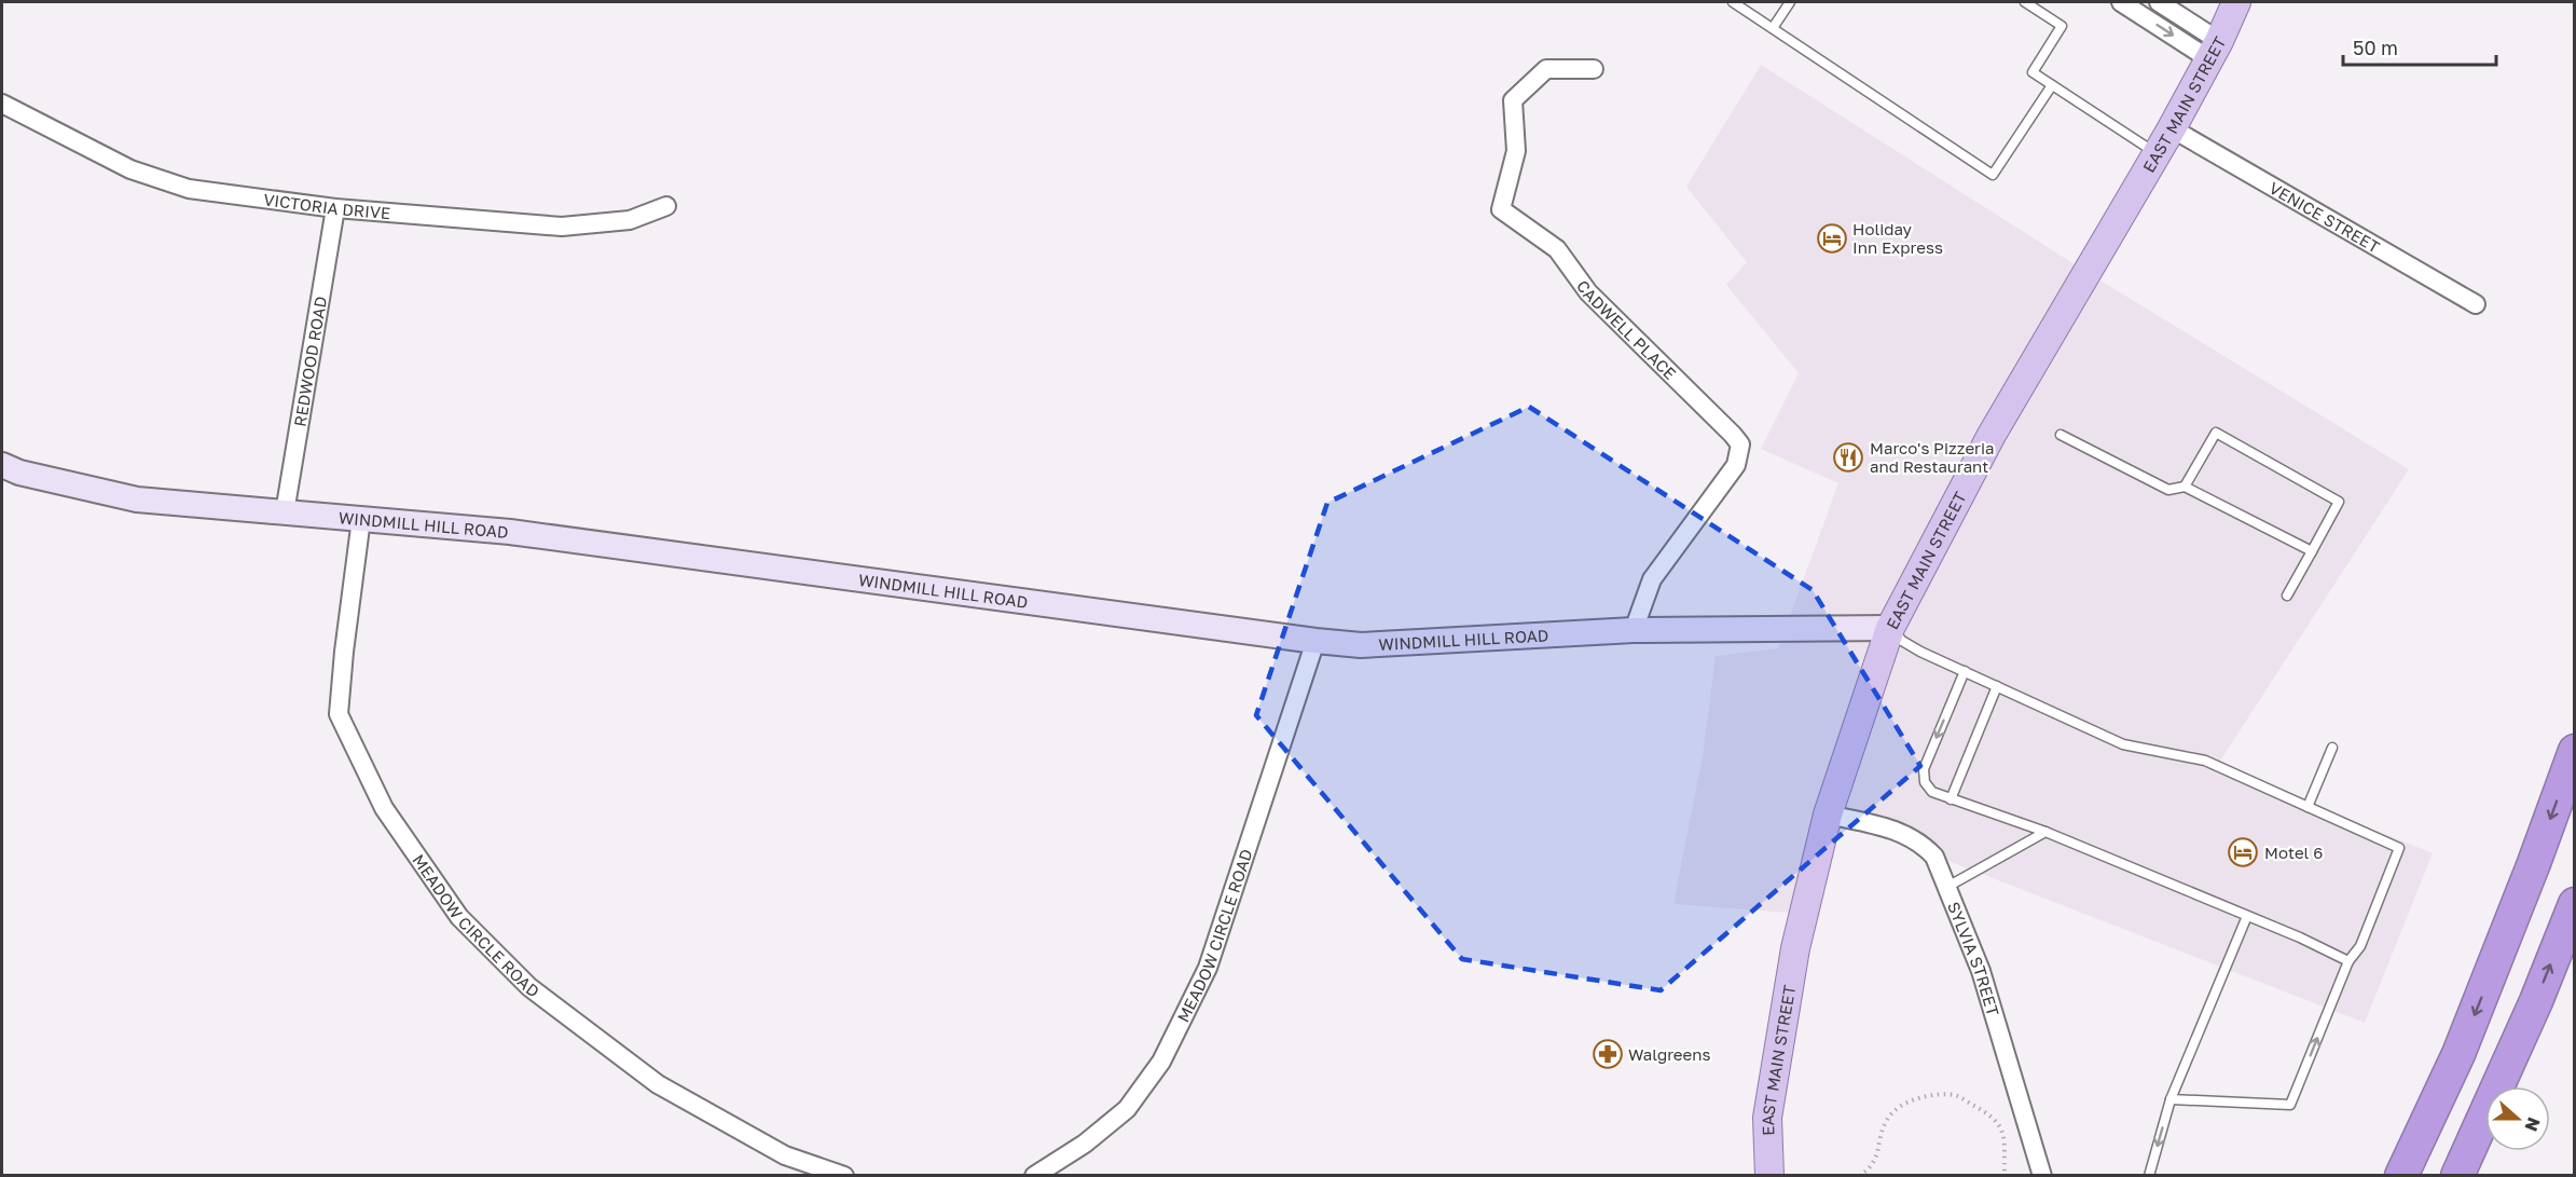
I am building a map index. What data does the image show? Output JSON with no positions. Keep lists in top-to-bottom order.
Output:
{
  "streets": {
    "main road": ["EAST MAIN STREET"],
    "street": [
      "VICTORIA DRIVE",
      "VENICE STREET",
      "CADWELL PLACE",
      "REDWOOD ROAD",
      "WINDMILL HILL ROAD",
      "MEADOW CIRCLE ROAD",
      "SYLVIA STREET"
    ]
  },
  "crossings": [
    ["EAST MAIN STREET", "VENICE STREET"],
    ["EAST MAIN STREET", "WINDMILL HILL ROAD"],
    ["EAST MAIN STREET", "SYLVIA STREET"],
    ["VICTORIA DRIVE", "REDWOOD ROAD"],
    ["CADWELL PLACE", "WINDMILL HILL ROAD"],
    ["REDWOOD ROAD", "WINDMILL HILL ROAD"],
    ["WINDMILL HILL ROAD", "MEADOW CIRCLE ROAD"]
  ],
  "places": {
    "hotel": ["Holiday Inn Express", "Motel 6"],
    "restaurant": ["Marco's Pizzeria and Restaurant"],
    "pharmacy": ["Walgreens"]
  },
  "scale_bar": "50 m",
  "north": "right"
}
